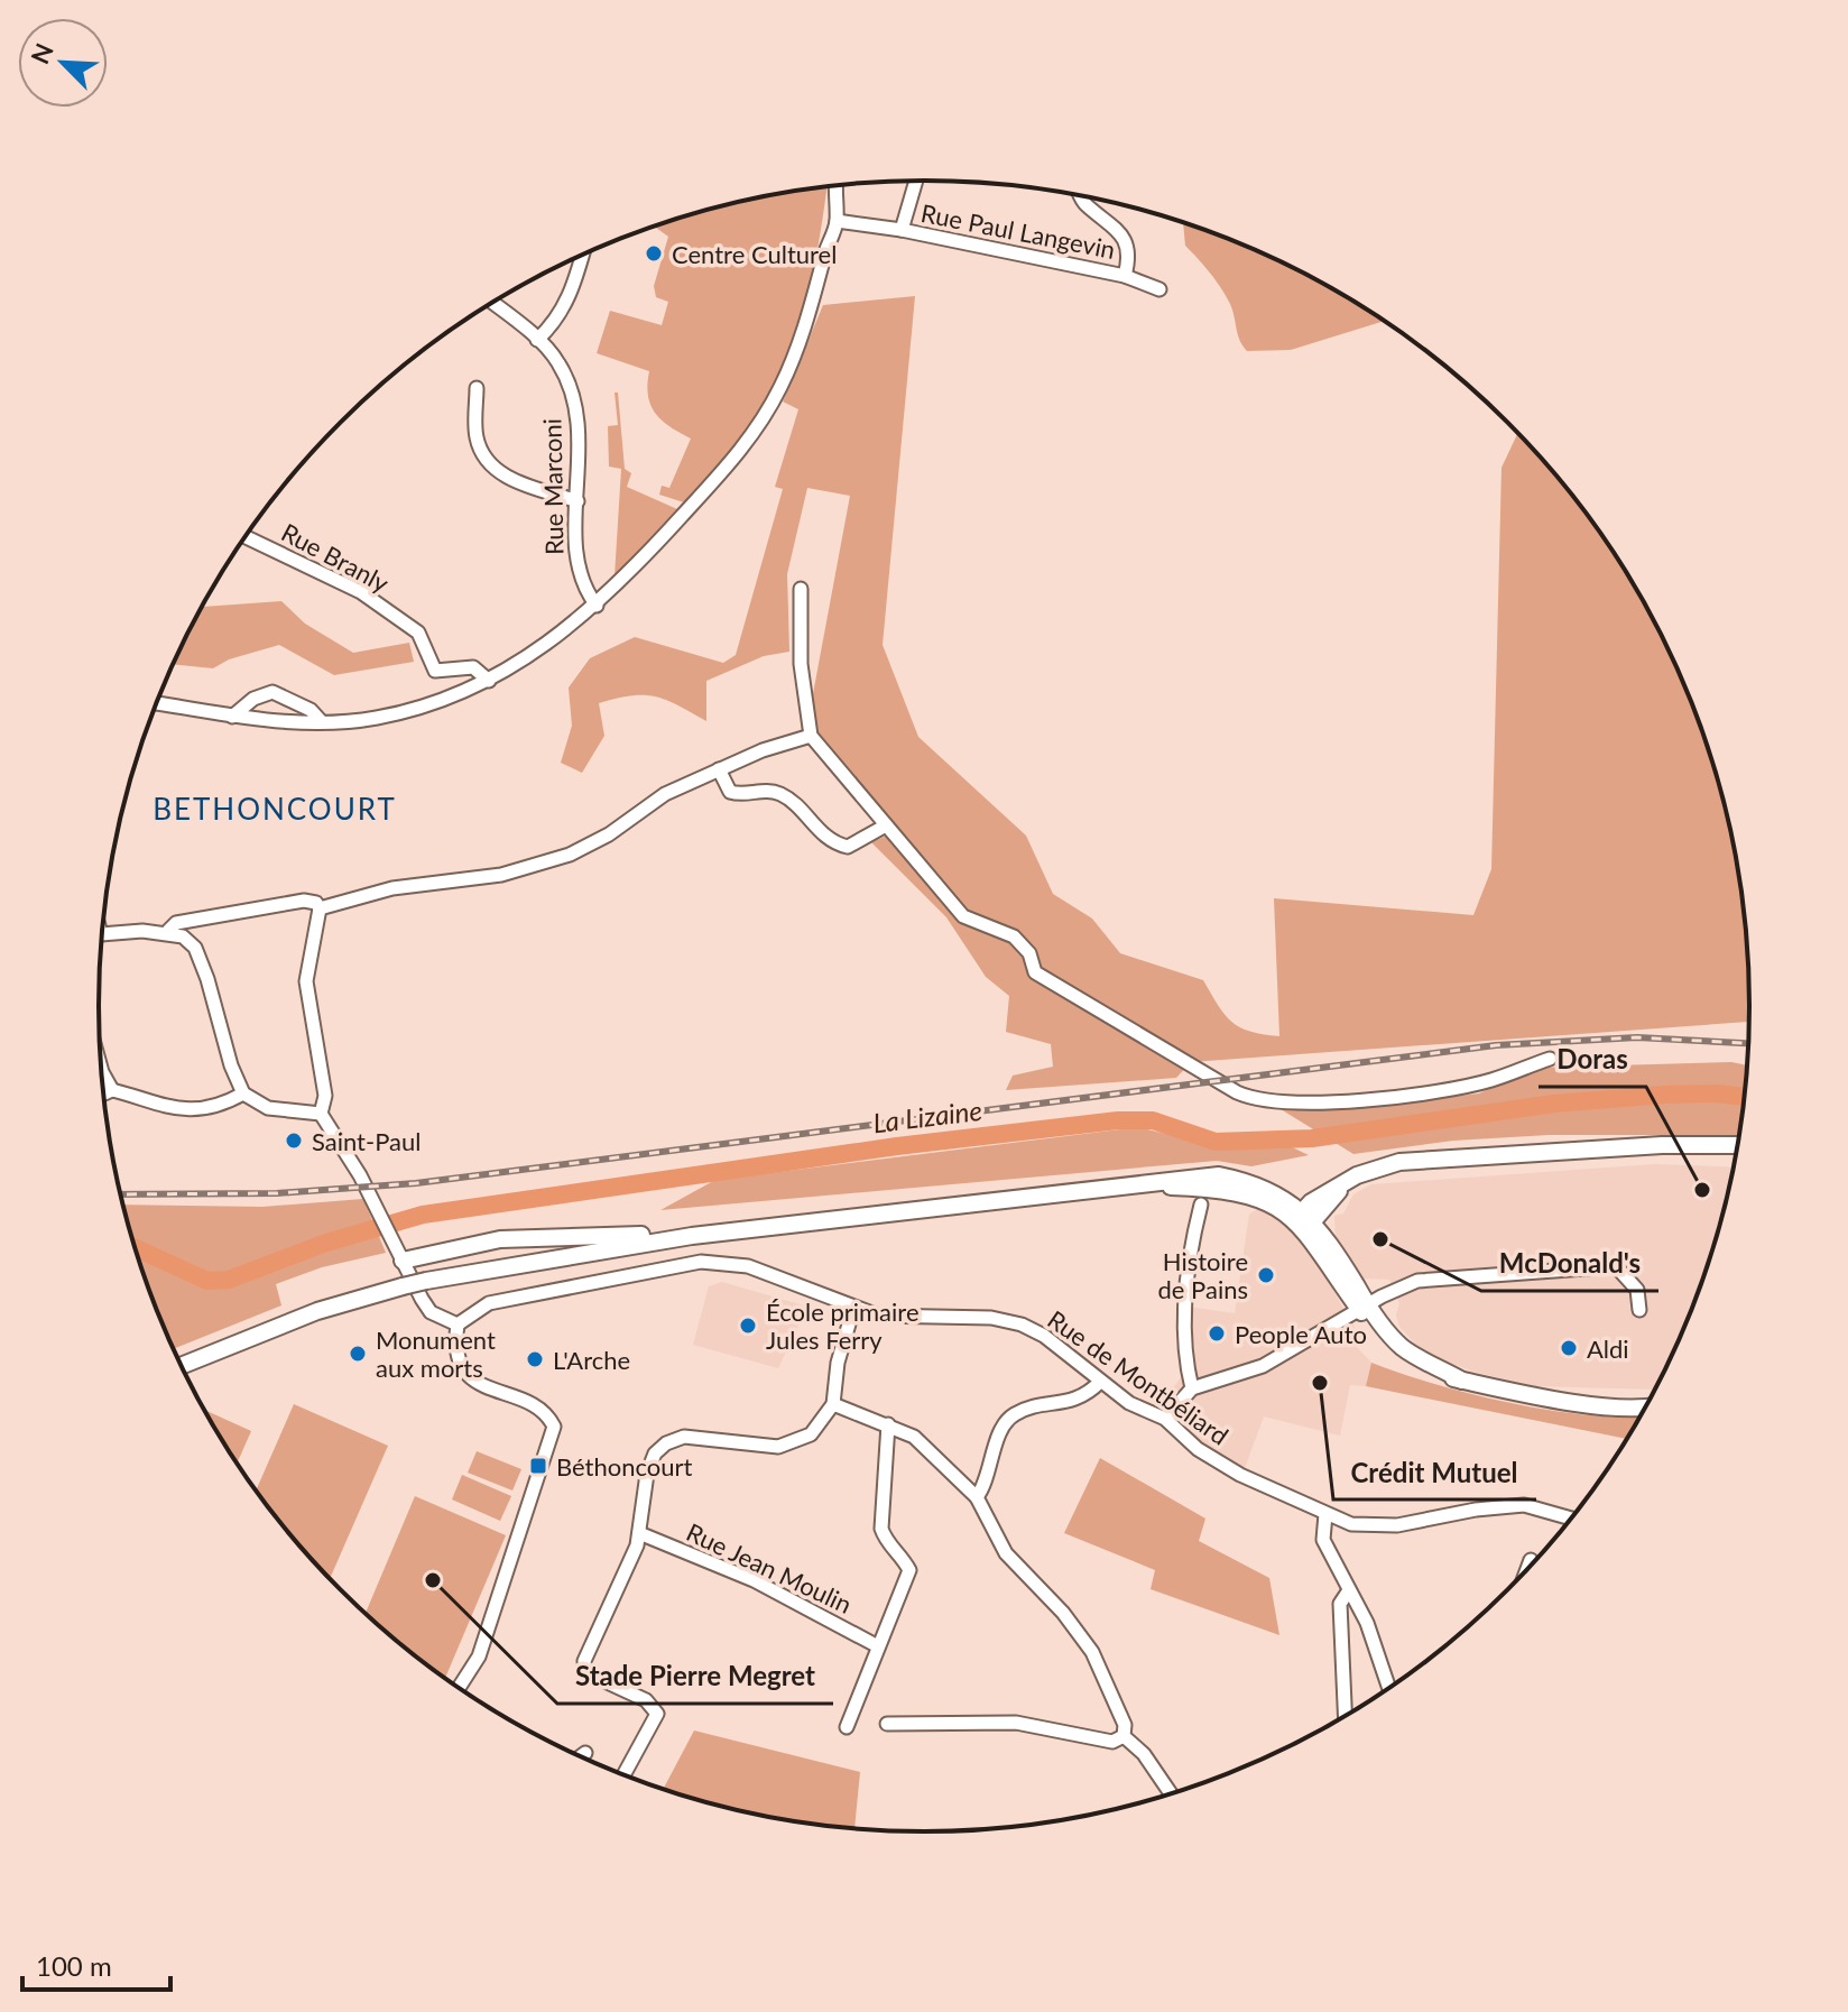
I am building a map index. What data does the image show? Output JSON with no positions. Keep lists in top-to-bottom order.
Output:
{
  "streets": {
    "street": [
      "Rue Paul Langevin",
      "Rue Marconi",
      "Rue Branly",
      "Rue de Montbéliard",
      "Rue Jean Moulin"
    ]
  },
  "districts": ["BETHONCOURT"],
  "water": ["La Lizaine"],
  "places": {
    "other": [
      "Centre Culturel",
      "Saint-Paul",
      "Doras",
      "McDonald's",
      "Histoire de Pains",
      "École primaire Jules Ferry",
      "People Auto",
      "Aldi",
      "Monument aux morts",
      "L'Arche",
      "Crédit Mutuel",
      "Stade Pierre Megret"
    ],
    "transit": ["Béthoncourt"]
  },
  "scale_bar": "100 m",
  "north": "top left"
}
